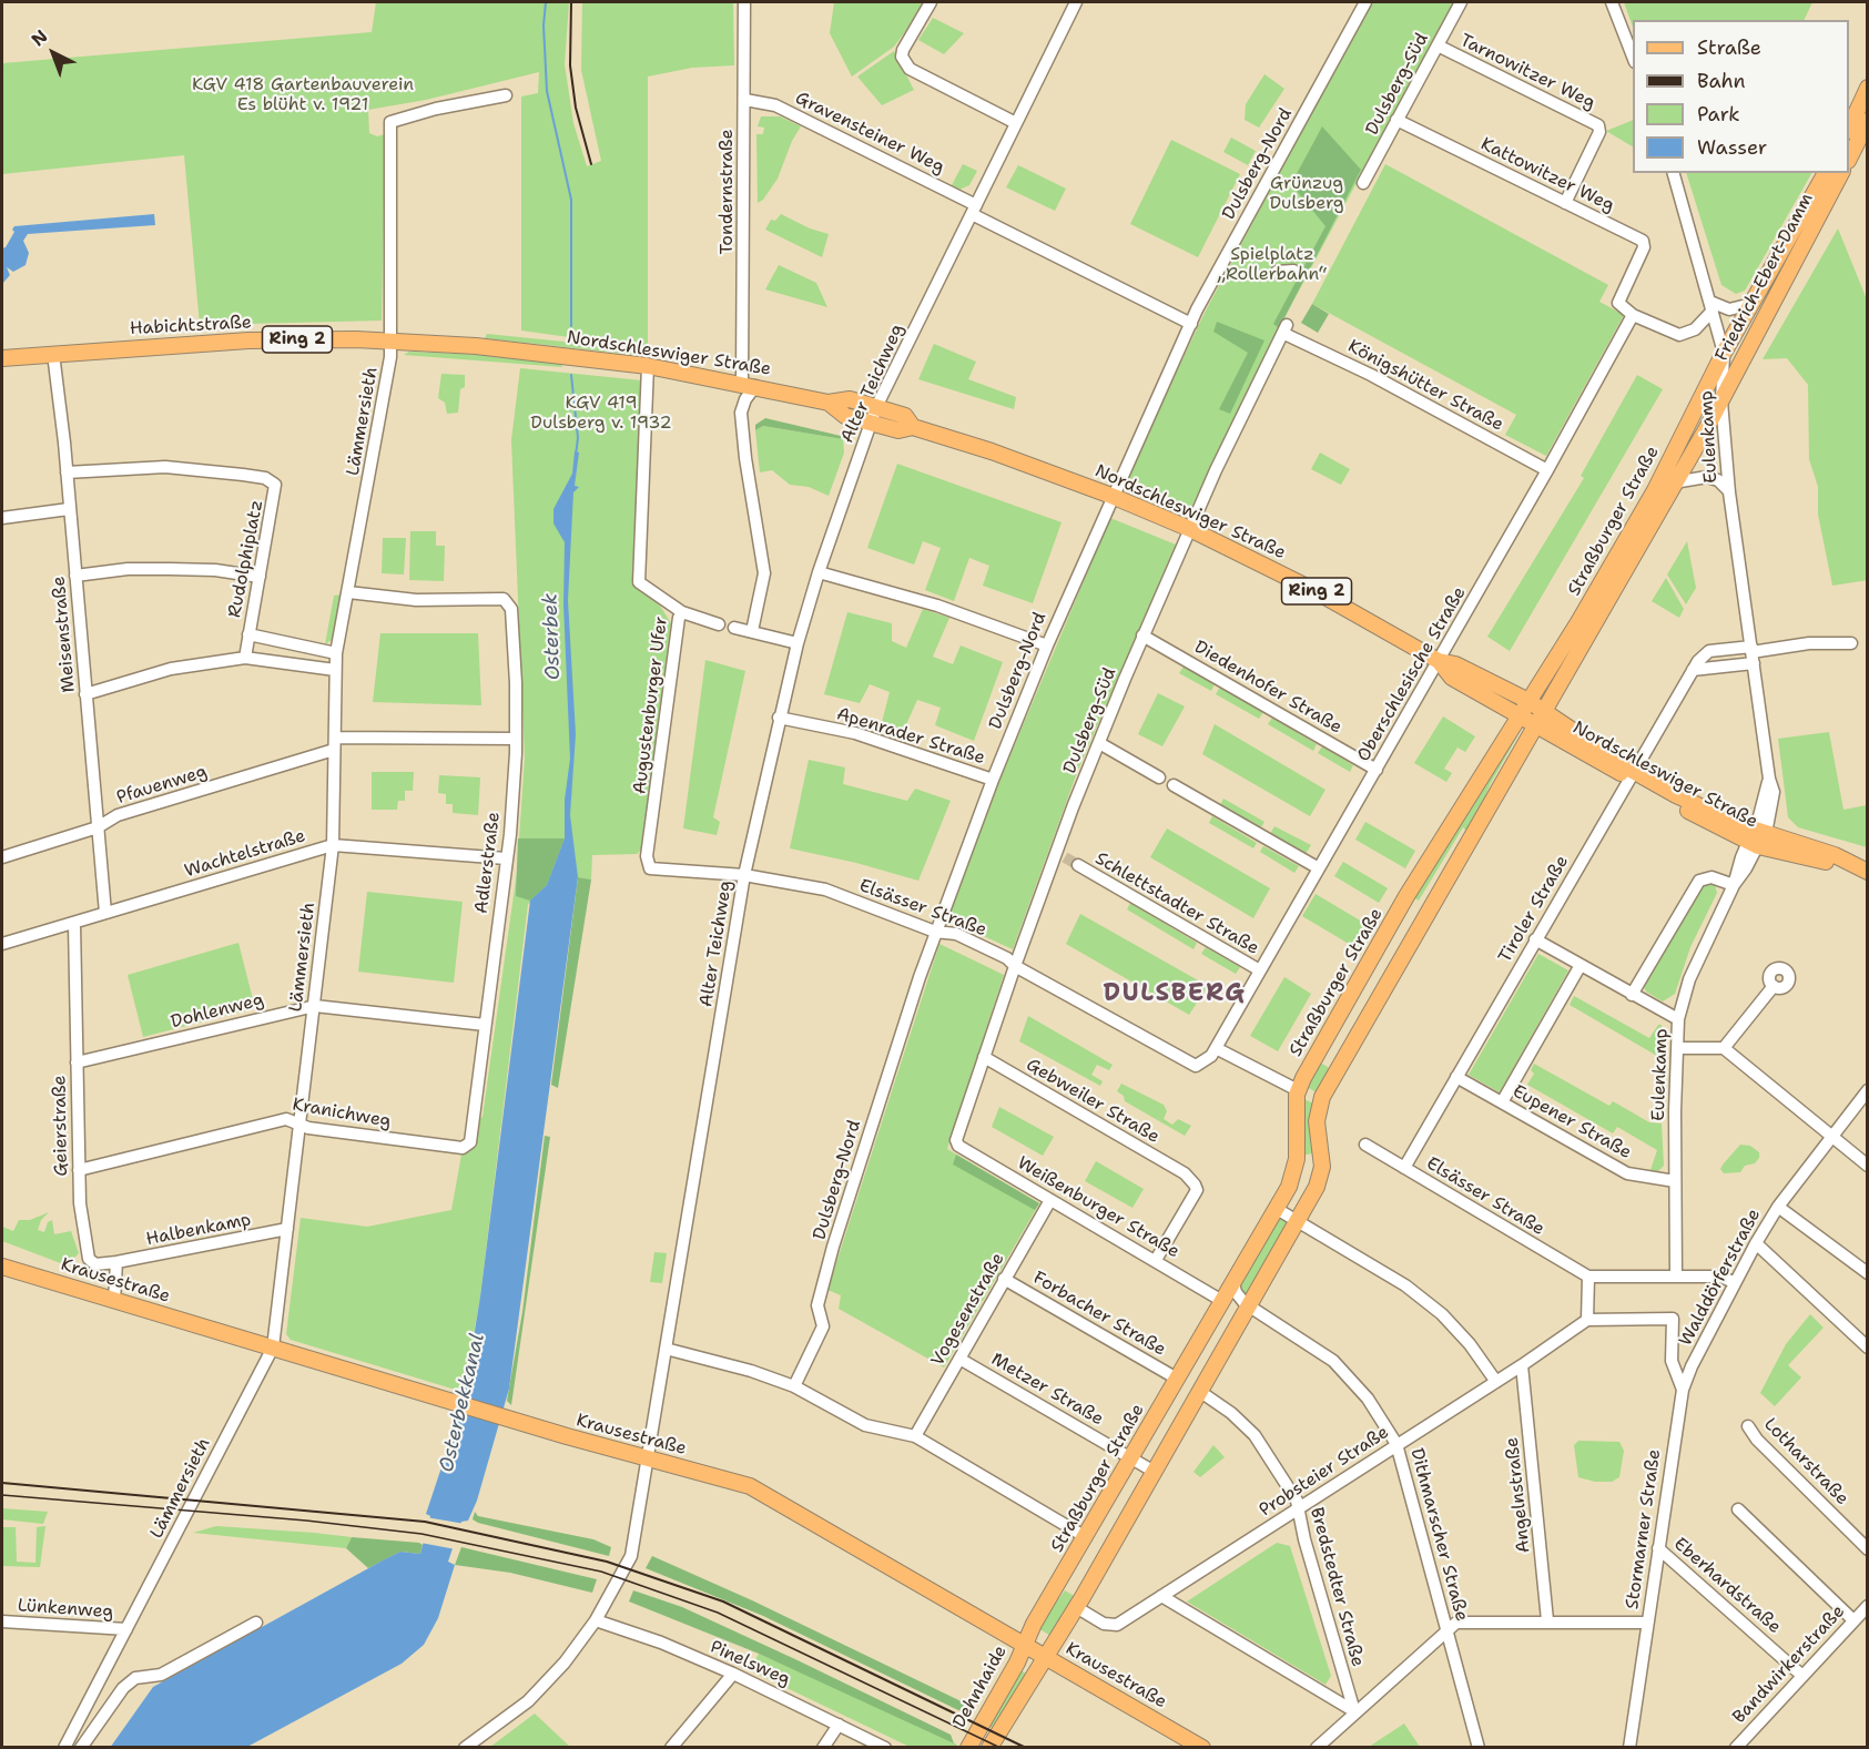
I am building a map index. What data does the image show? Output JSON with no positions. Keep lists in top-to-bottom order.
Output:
{
  "streets": {
    "main road": [
      "Friedrich-Ebert-Damm",
      "Habichtstraße",
      "Ring 2",
      "Nordschleswiger Straße",
      "Straßburger Straße",
      "Krausestraße",
      "Dehnhaide"
    ],
    "street": [
      "Tarnowitzer Weg",
      "Dulsberg-Süd",
      "Gravensteiner Weg",
      "Dulsberg-Nord",
      "Kattowitzer Weg",
      "Tondernstraße",
      "Alter Teichweg",
      "Königshütter Straße",
      "Lämmersieth",
      "Eulenkamp",
      "Rudolphiplatz",
      "Meisenstraße",
      "Oberschlesische Straße",
      "Diedenhofer Straße",
      "Augustenburger Ufer",
      "Apenrader Straße",
      "Pfauenweg",
      "Wachtelstraße",
      "Adlerstraße",
      "Schlettstadter Straße",
      "Elsässer Straße",
      "Tiroler Straße",
      "Dohlenweg",
      "Gebweiler Straße",
      "Kranichweg",
      "Eupener Straße",
      "Geierstraße",
      "Weißenburger Straße",
      "Halbenkamp",
      "Walddörferstraße",
      "Vogesenstraße",
      "Forbacher Straße",
      "Metzer Straße",
      "Lotharstraße",
      "Probsteier Straße",
      "Angelnstraße",
      "Stormarner Straße",
      "Dithmarscher Straße",
      "Eberhardstraße",
      "Bredstedter Straße",
      "Lünkenweg",
      "Pinelsweg",
      "Bandwirkerstraße"
    ]
  },
  "crossings": [
    ["Tarnowitzer Weg", "Dulsberg-Süd"],
    ["Tarnowitzer Weg", "Kattowitzer Weg"],
    ["Dulsberg-Süd", "Kattowitzer Weg"],
    ["Dulsberg-Süd", "Nordschleswiger Straße"],
    ["Dulsberg-Süd", "Königshütter Straße"],
    ["Dulsberg-Süd", "Diedenhofer Straße"],
    ["Dulsberg-Süd", "Elsässer Straße"],
    ["Dulsberg-Süd", "Gebweiler Straße"],
    ["Dulsberg-Süd", "Weißenburger Straße"],
    ["Gravensteiner Weg", "Dulsberg-Nord"],
    ["Gravensteiner Weg", "Tondernstraße"],
    ["Gravensteiner Weg", "Alter Teichweg"],
    ["Dulsberg-Nord", "Nordschleswiger Straße"],
    ["Dulsberg-Nord", "Apenrader Straße"],
    ["Dulsberg-Nord", "Elsässer Straße"],
    ["Kattowitzer Weg", "Oberschlesische Straße"],
    ["Tondernstraße", "Nordschleswiger Straße"],
    ["Friedrich-Ebert-Damm", "Eulenkamp"],
    ["Friedrich-Ebert-Damm", "Straßburger Straße"],
    ["Habichtstraße", "Nordschleswiger Straße"],
    ["Habichtstraße", "Lämmersieth"],
    ["Habichtstraße", "Meisenstraße"],
    ["Nordschleswiger Straße", "Alter Teichweg"],
    ["Nordschleswiger Straße", "Eulenkamp"],
    ["Nordschleswiger Straße", "Straßburger Straße"],
    ["Nordschleswiger Straße", "Oberschlesische Straße"],
    ["Nordschleswiger Straße", "Augustenburger Ufer"],
    ["Nordschleswiger Straße", "Tiroler Straße"],
    ["Alter Teichweg", "Apenrader Straße"],
    ["Alter Teichweg", "Elsässer Straße"],
    ["Alter Teichweg", "Krausestraße"],
    ["Alter Teichweg", "Pinelsweg"],
    ["Königshütter Straße", "Oberschlesische Straße"],
    ["Lämmersieth", "Rudolphiplatz"],
    ["Lämmersieth", "Pfauenweg"],
    ["Lämmersieth", "Wachtelstraße"],
    ["Lämmersieth", "Adlerstraße"],
    ["Lämmersieth", "Dohlenweg"],
    ["Lämmersieth", "Kranichweg"],
    ["Lämmersieth", "Halbenkamp"],
    ["Lämmersieth", "Krausestraße"],
    ["Lämmersieth", "Lünkenweg"],
    ["Eulenkamp", "Straßburger Straße"],
    ["Eulenkamp", "Tiroler Straße"],
    ["Eulenkamp", "Eupener Straße"],
    ["Straßburger Straße", "Weißenburger Straße"],
    ["Straßburger Straße", "Krausestraße"],
    ["Straßburger Straße", "Forbacher Straße"],
    ["Straßburger Straße", "Metzer Straße"],
    ["Straßburger Straße", "Probsteier Straße"],
    ["Straßburger Straße", "Dithmarscher Straße"],
    ["Straßburger Straße", "Bredstedter Straße"],
    ["Straßburger Straße", "Dehnhaide"],
    ["Rudolphiplatz", "Meisenstraße"],
    ["Meisenstraße", "Pfauenweg"],
    ["Meisenstraße", "Wachtelstraße"],
    ["Oberschlesische Straße", "Diedenhofer Straße"],
    ["Oberschlesische Straße", "Schlettstadter Straße"],
    ["Oberschlesische Straße", "Elsässer Straße"],
    ["Augustenburger Ufer", "Elsässer Straße"],
    ["Pfauenweg", "Adlerstraße"],
    ["Wachtelstraße", "Adlerstraße"],
    ["Wachtelstraße", "Geierstraße"],
    ["Adlerstraße", "Dohlenweg"],
    ["Adlerstraße", "Kranichweg"],
    ["Elsässer Straße", "Tiroler Straße"],
    ["Tiroler Straße", "Eupener Straße"],
    ["Dohlenweg", "Geierstraße"],
    ["Gebweiler Straße", "Weißenburger Straße"],
    ["Kranichweg", "Geierstraße"],
    ["Geierstraße", "Halbenkamp"],
    ["Weißenburger Straße", "Vogesenstraße"],
    ["Walddörferstraße", "Stormarner Straße"],
    ["Krausestraße", "Dehnhaide"],
    ["Vogesenstraße", "Forbacher Straße"],
    ["Vogesenstraße", "Metzer Straße"],
    ["Probsteier Straße", "Angelnstraße"],
    ["Probsteier Straße", "Stormarner Straße"],
    ["Probsteier Straße", "Dithmarscher Straße"],
    ["Probsteier Straße", "Bredstedter Straße"],
    ["Stormarner Straße", "Eberhardstraße"],
    ["Eberhardstraße", "Bandwirkerstraße"]
  ],
  "districts": ["DULSBERG"],
  "water": ["Osterbek", "Osterbekkanal"],
  "parks": [
    "KGV 418 Gartenbauverein Es blüht v. 1921",
    "Grünzug Dulsberg",
    "Spielplatz „Rollerbahn“",
    "KGV 419 Dulsberg v. 1932"
  ],
  "legend": [
    "Straße",
    "Bahn",
    "Park",
    "Wasser"
  ],
  "north": "top left"
}
